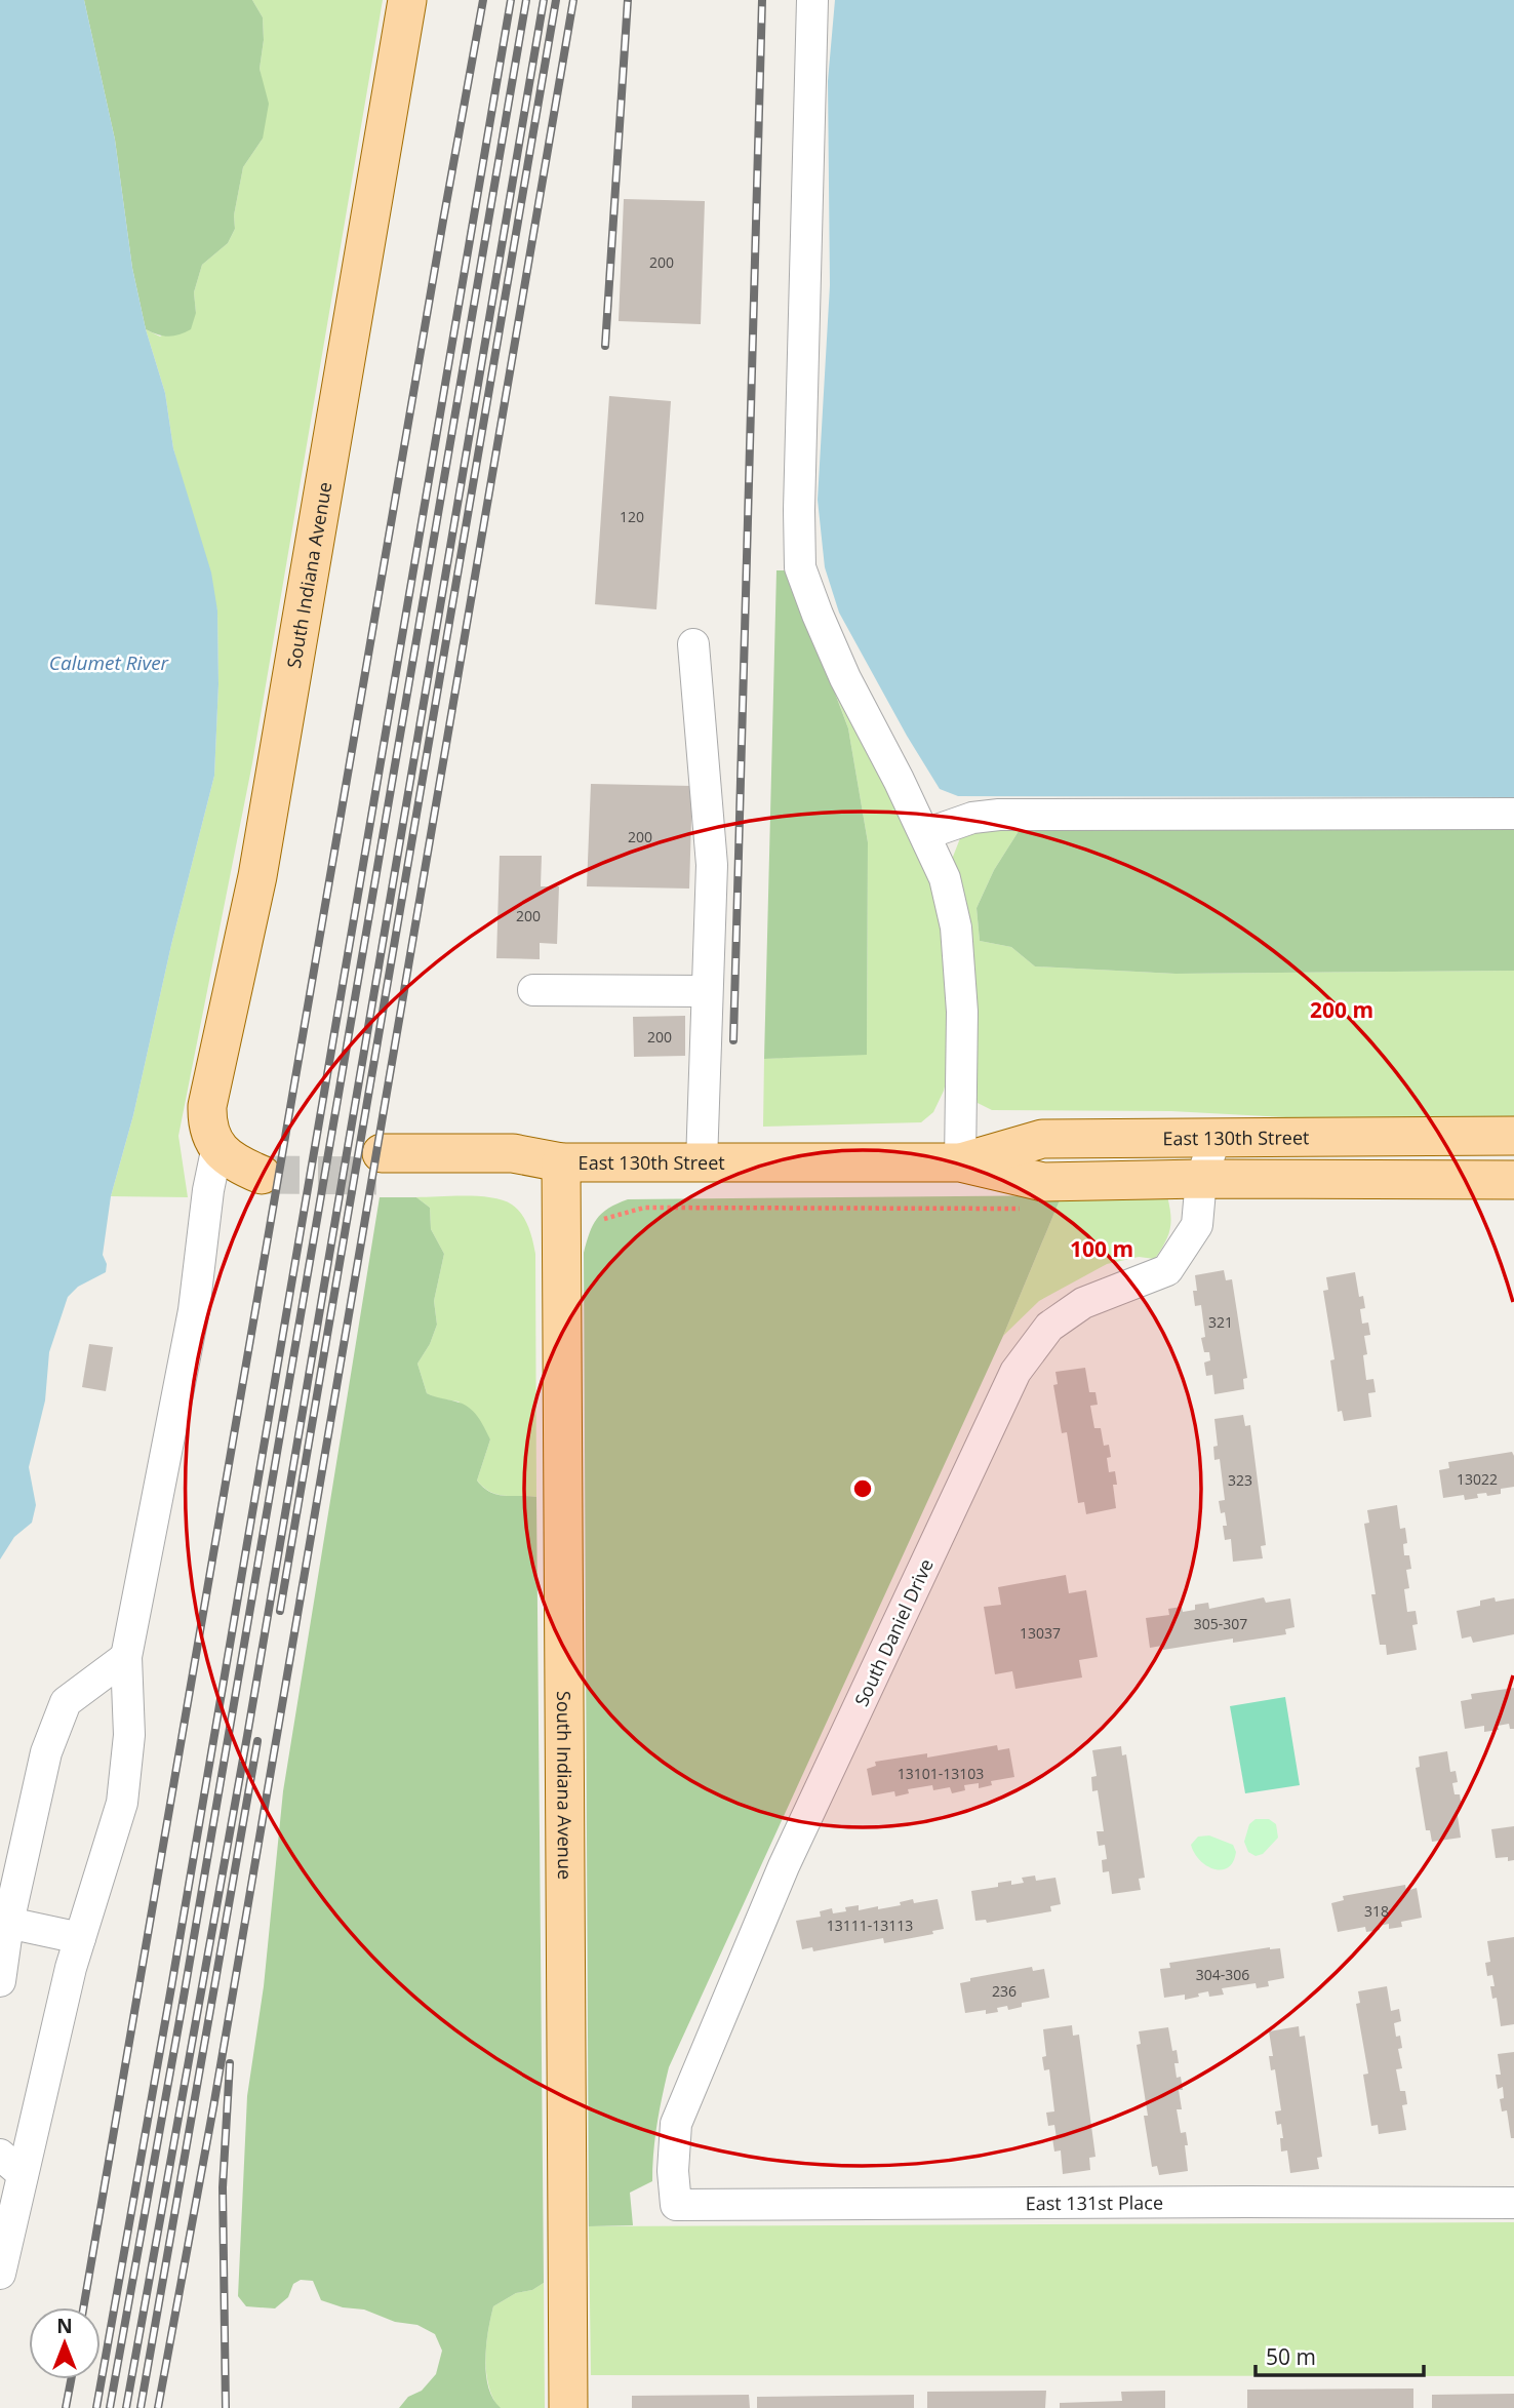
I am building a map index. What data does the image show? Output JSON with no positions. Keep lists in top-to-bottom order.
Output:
{
  "streets": {
    "main road": ["South Indiana Avenue", "East 130th Street"],
    "street": ["South Daniel Drive", "East 131st Place"]
  },
  "crossings": [
    ["South Indiana Avenue", "East 130th Street"],
    ["East 130th Street", "South Daniel Drive"],
    ["South Daniel Drive", "East 131st Place"]
  ],
  "water": ["Calumet River"],
  "house_numbers": [
    "200",
    "120",
    "200",
    "200",
    "200",
    "321",
    "13022",
    "323",
    "305-307",
    "13037",
    "13101-13103",
    "318",
    "13111-13113",
    "304-306",
    "236"
  ],
  "scale_bar": "50 m",
  "north": "top",
  "rings": ["200 m", "100 m"]
}
